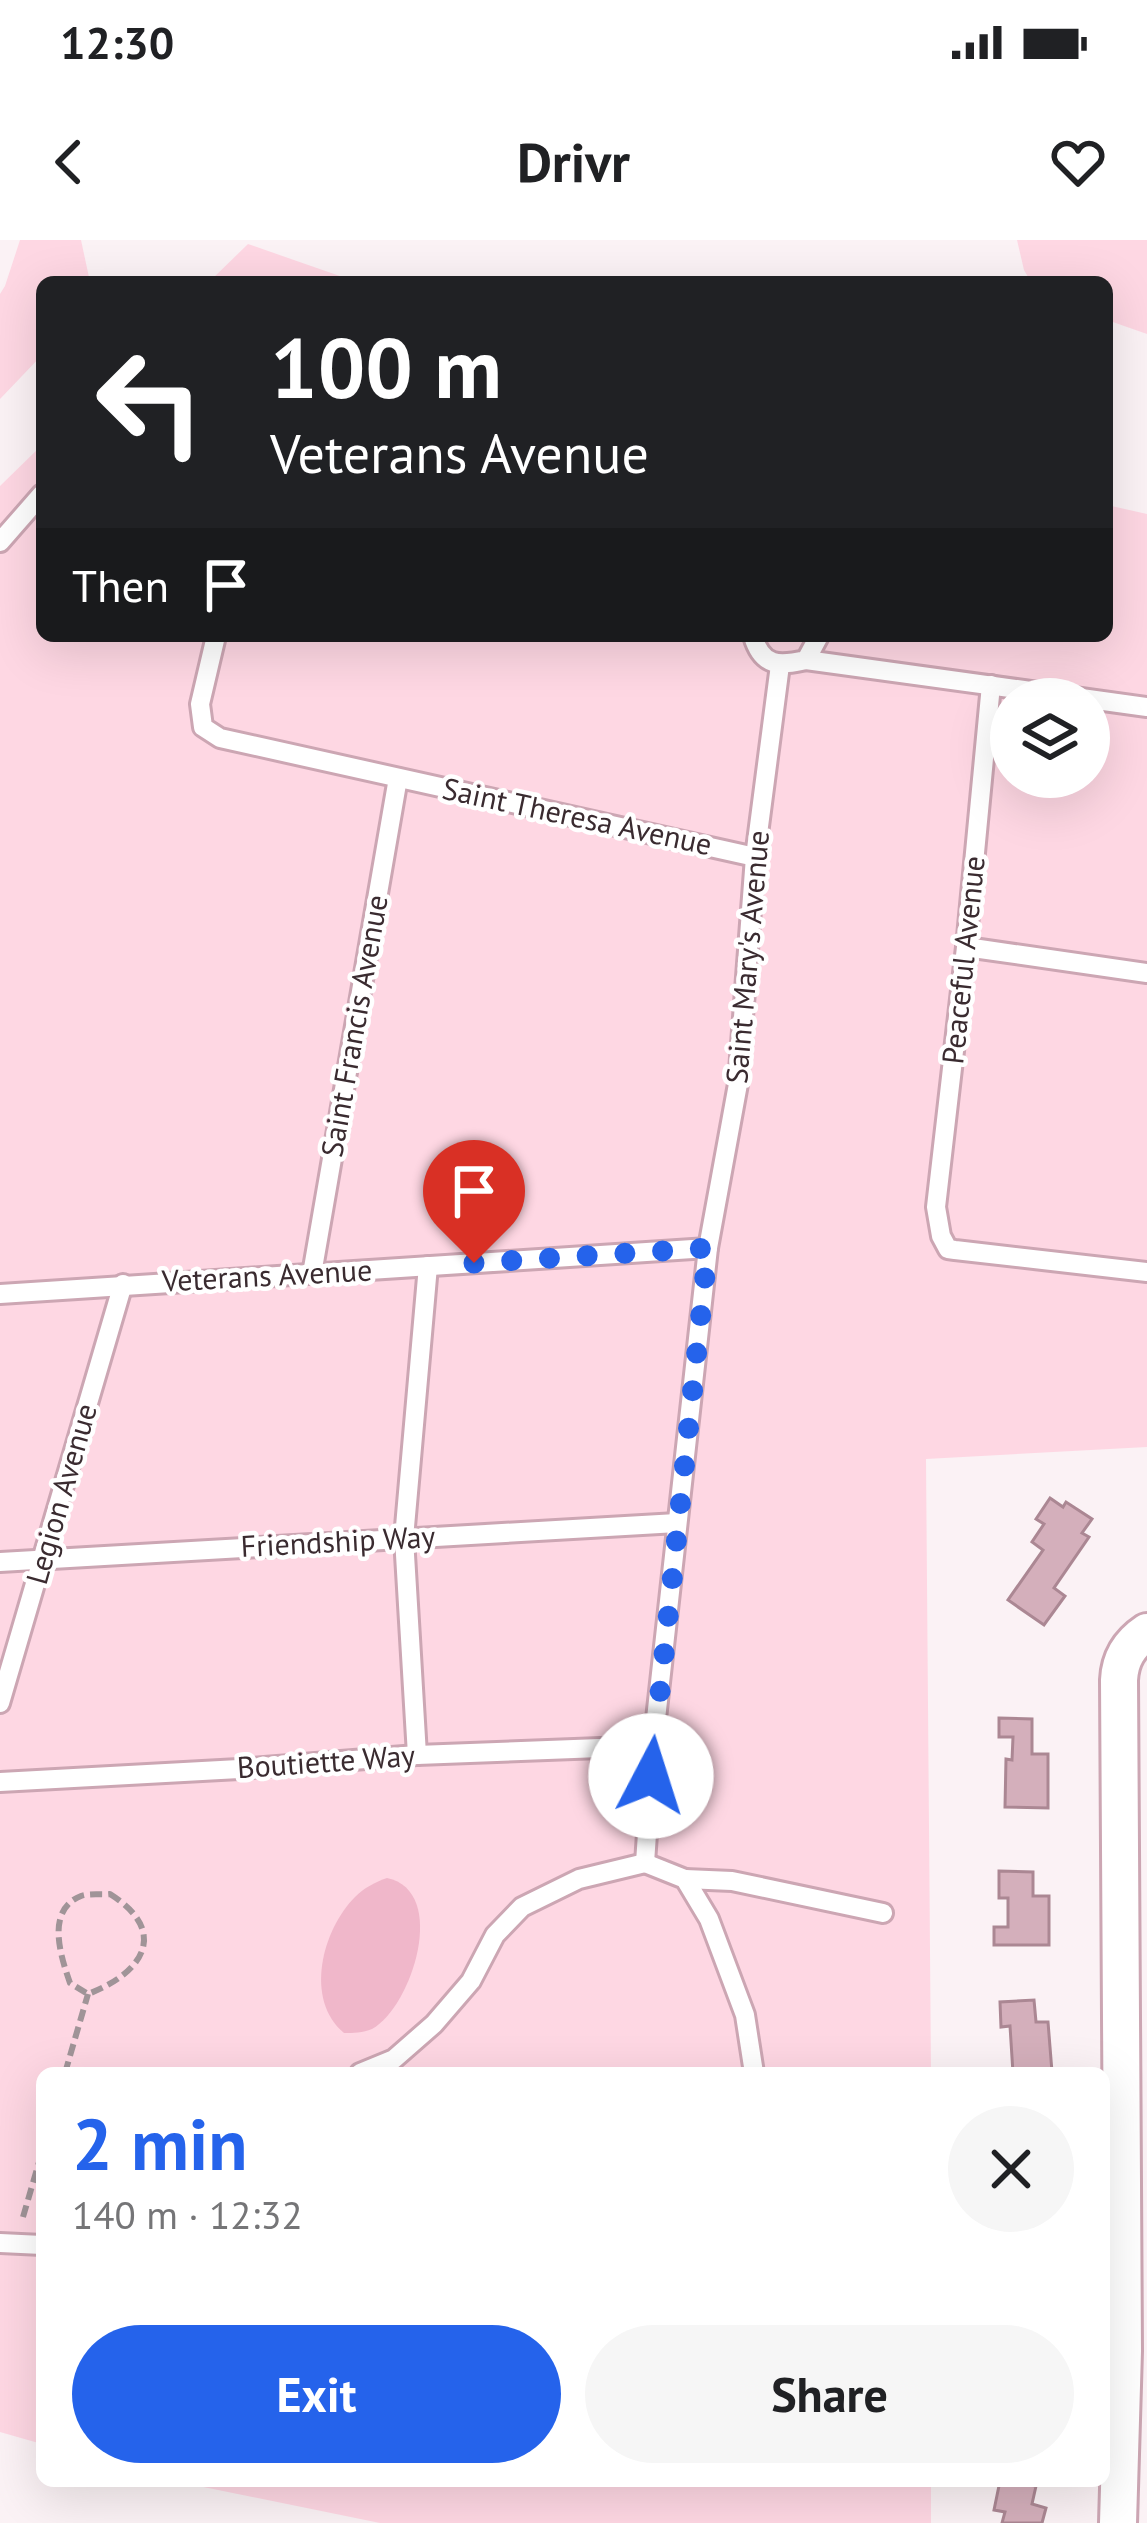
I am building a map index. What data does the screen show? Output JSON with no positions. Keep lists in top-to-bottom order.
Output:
{
  "streets": {
    "lane": [
      "Saint Theresa Avenue",
      "Saint Mary's Avenue",
      "Peaceful Avenue",
      "Saint Francis Avenue",
      "Veterans Avenue",
      "Legion Avenue",
      "Friendship Way",
      "Boutiette Way"
    ]
  },
  "crossings": [
    ["Saint Theresa Avenue", "Saint Mary's Avenue"],
    ["Saint Theresa Avenue", "Saint Francis Avenue"],
    ["Saint Mary's Avenue", "Veterans Avenue"],
    ["Saint Francis Avenue", "Veterans Avenue"],
    ["Veterans Avenue", "Legion Avenue"],
    ["Legion Avenue", "Friendship Way"]
  ],
  "page": {
    "status": "12:30",
    "header": "Drivr",
    "turn": ["100 m", "Veterans Avenue"],
    "then": "Then",
    "heading": ["2 min", "140 m · 12:32"],
    "buttons": ["Exit", "Share"]
  }
}
